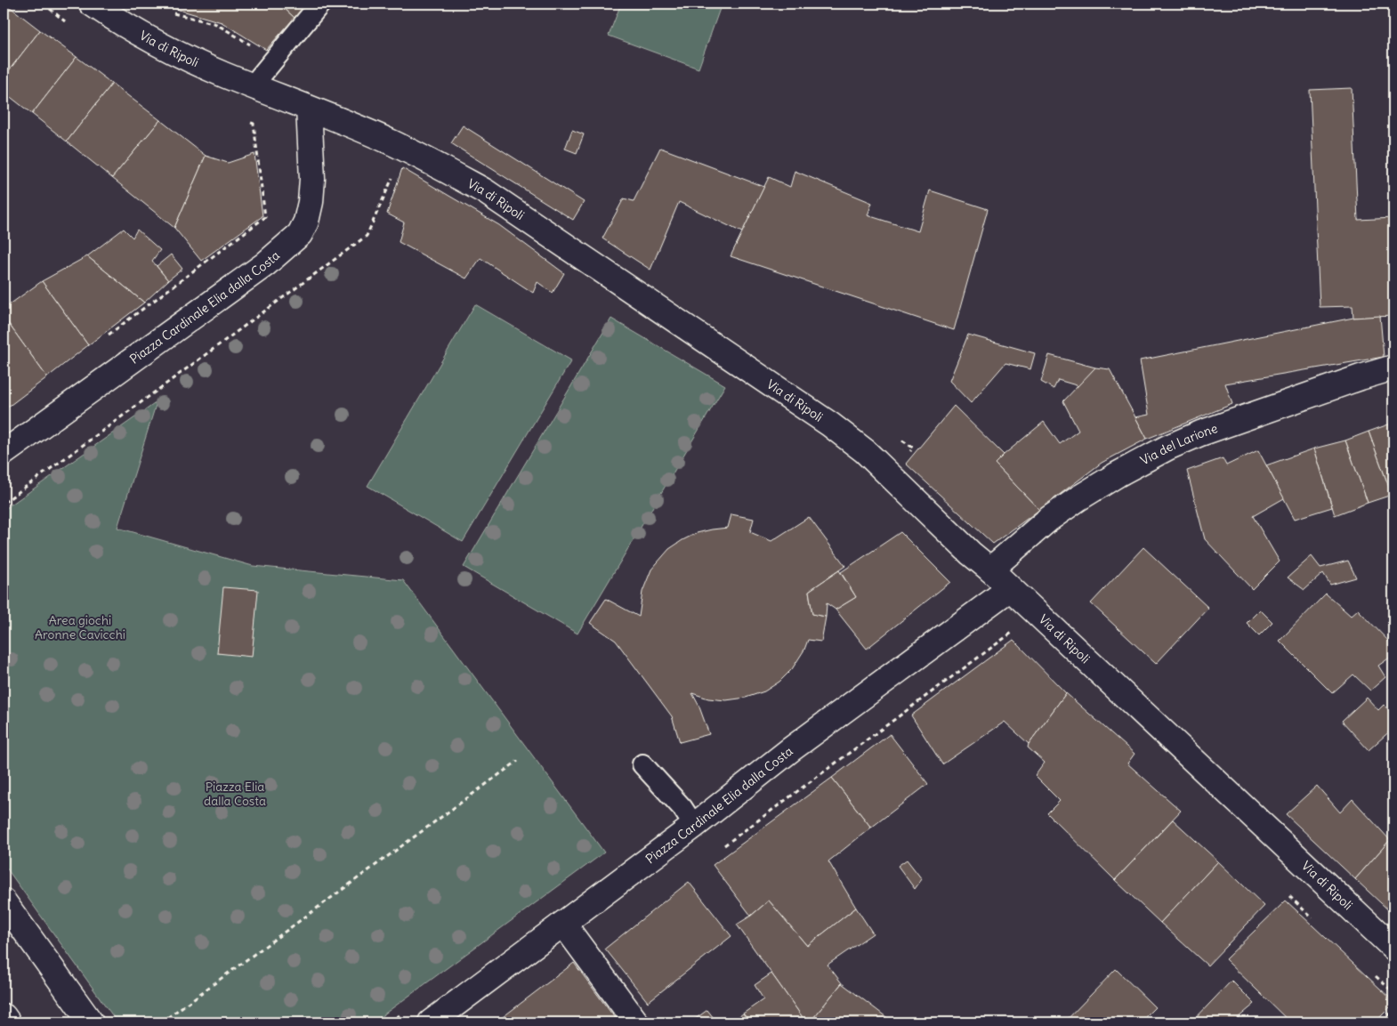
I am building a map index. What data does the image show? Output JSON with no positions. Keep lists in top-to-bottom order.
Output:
{
  "streets": {
    "street": ["Via di Ripoli", "Piazza Cardinale Elia dalla Costa", "Via del Larione"]
  },
  "crossings": [
    ["Via di Ripoli", "Piazza Cardinale Elia dalla Costa"],
    ["Via di Ripoli", "Via del Larione"]
  ],
  "parks": ["Area giochi Aronne Cavicchi", "Piazza Elia dalla Costa"]
}
